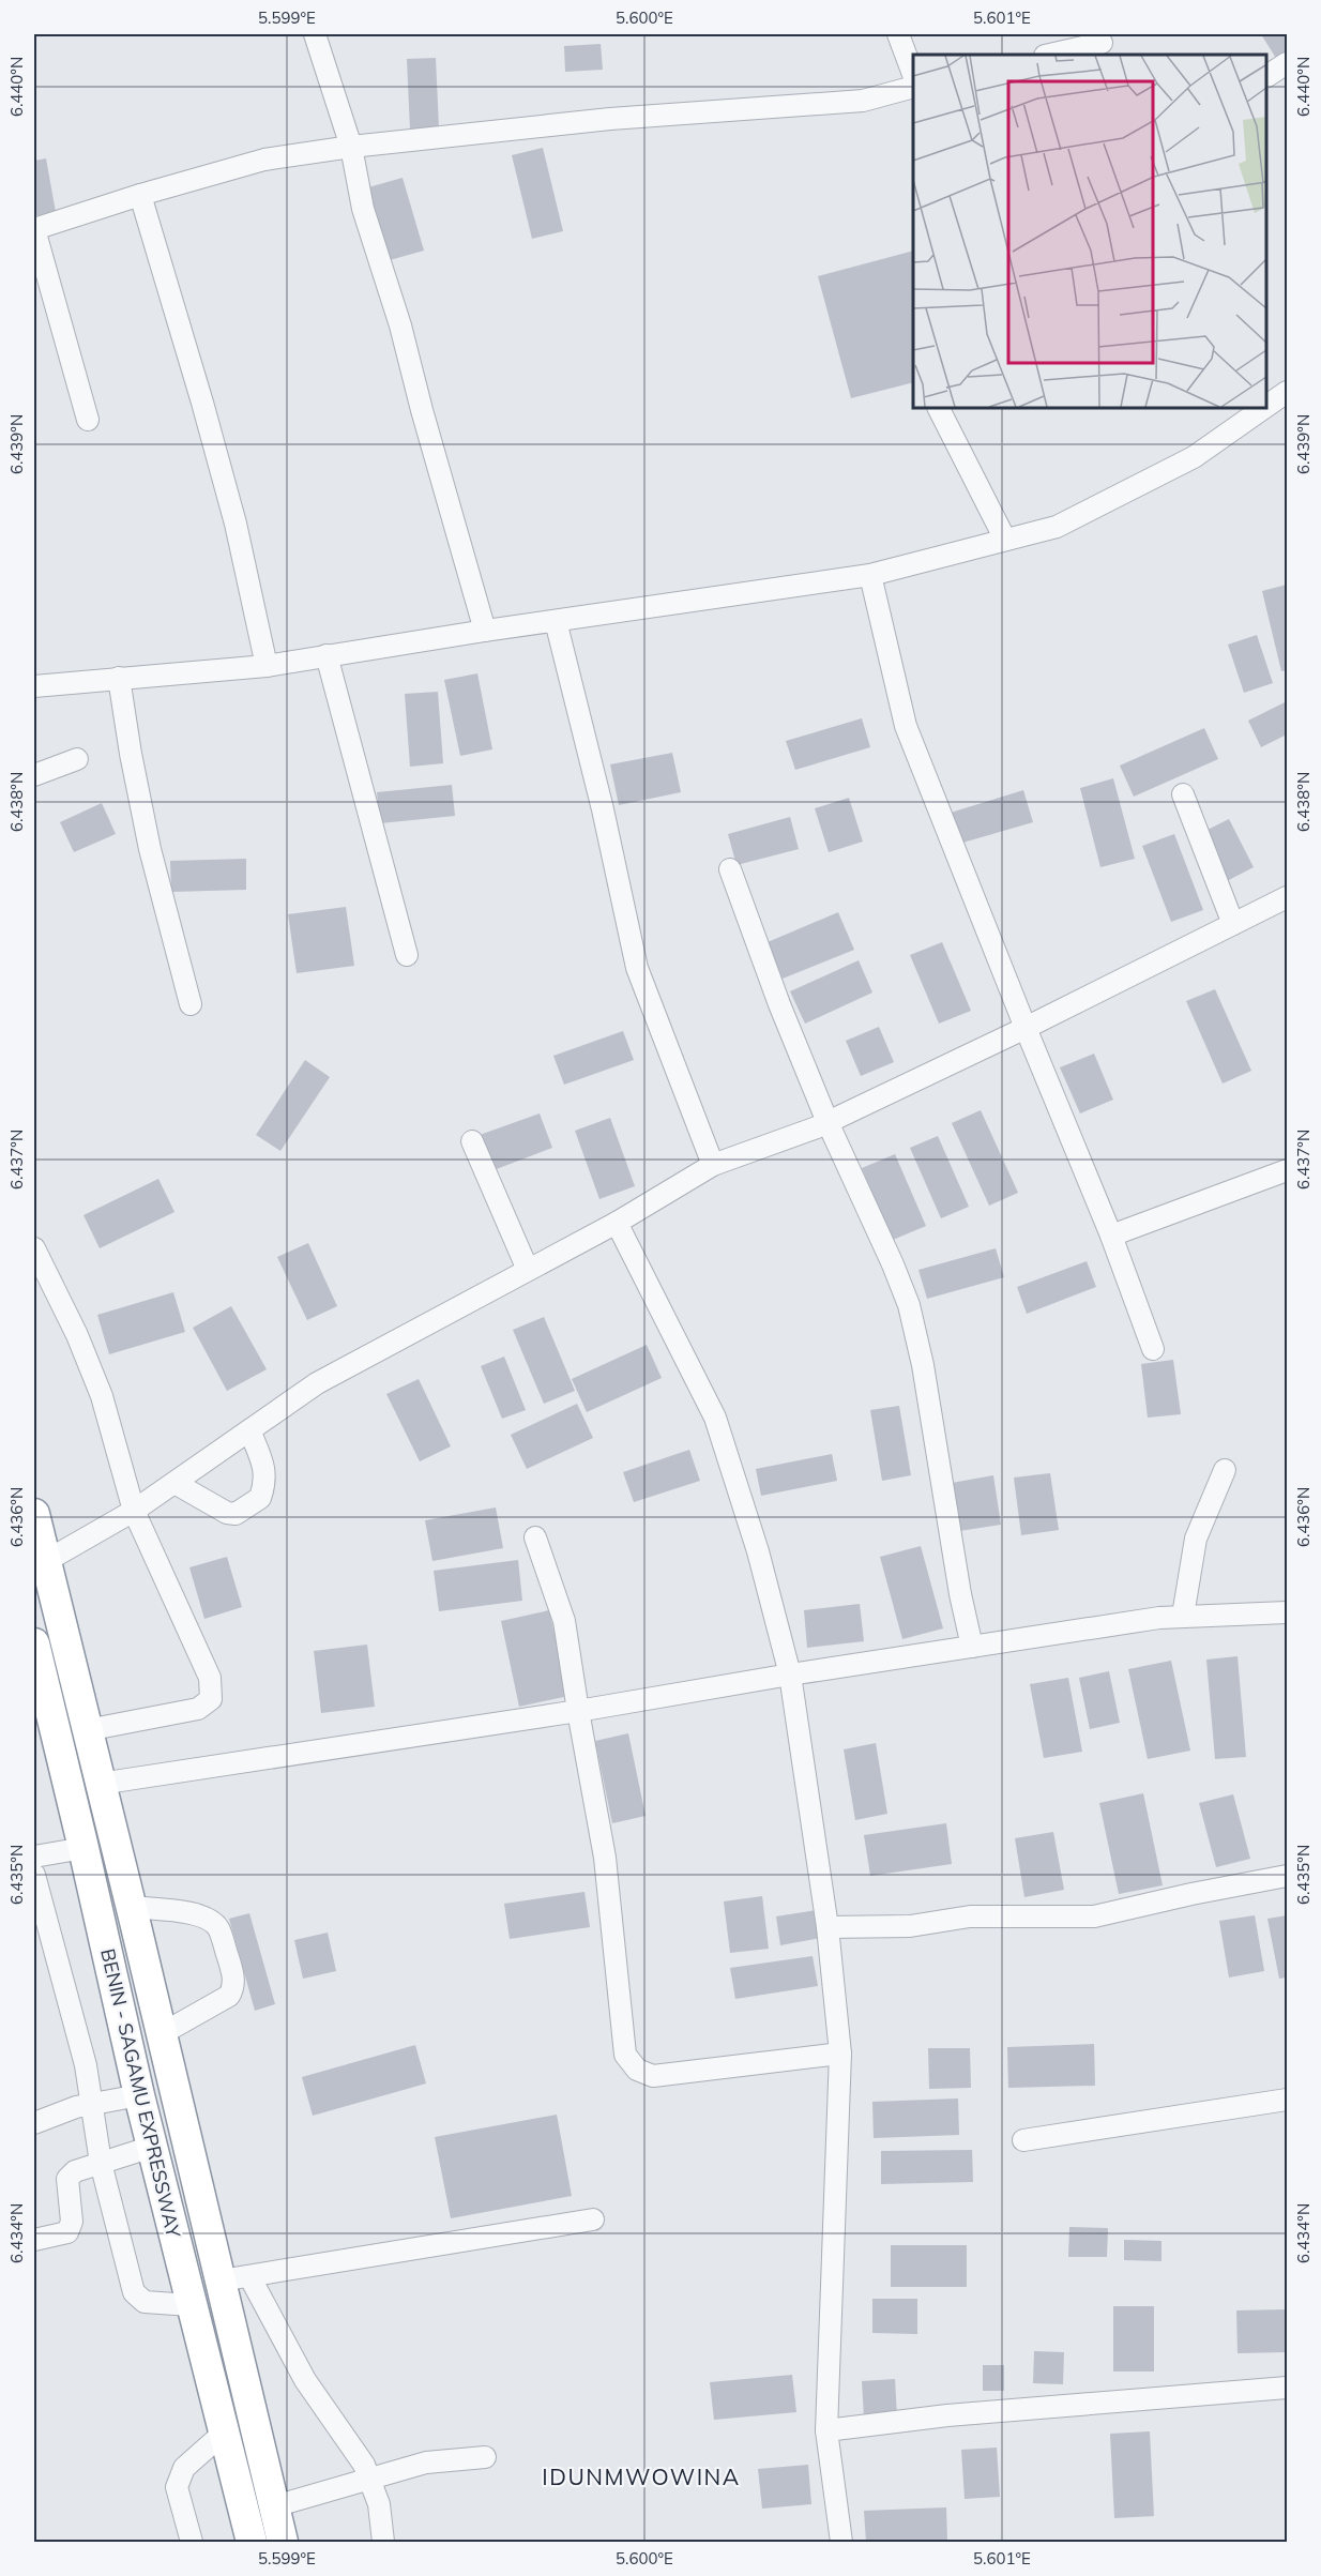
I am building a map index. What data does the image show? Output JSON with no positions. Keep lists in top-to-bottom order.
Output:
{
  "streets": {
    "highway": ["BENIN - SAGAMU EXPRESSWAY"]
  },
  "districts": ["IDUNMWOWINA"],
  "coordinates": [
    "5.599°E",
    "5.600°E",
    "5.601°E",
    "6.440°N",
    "6.439°N",
    "6.438°N",
    "6.437°N",
    "6.436°N",
    "6.435°N",
    "6.434°N"
  ]
}
